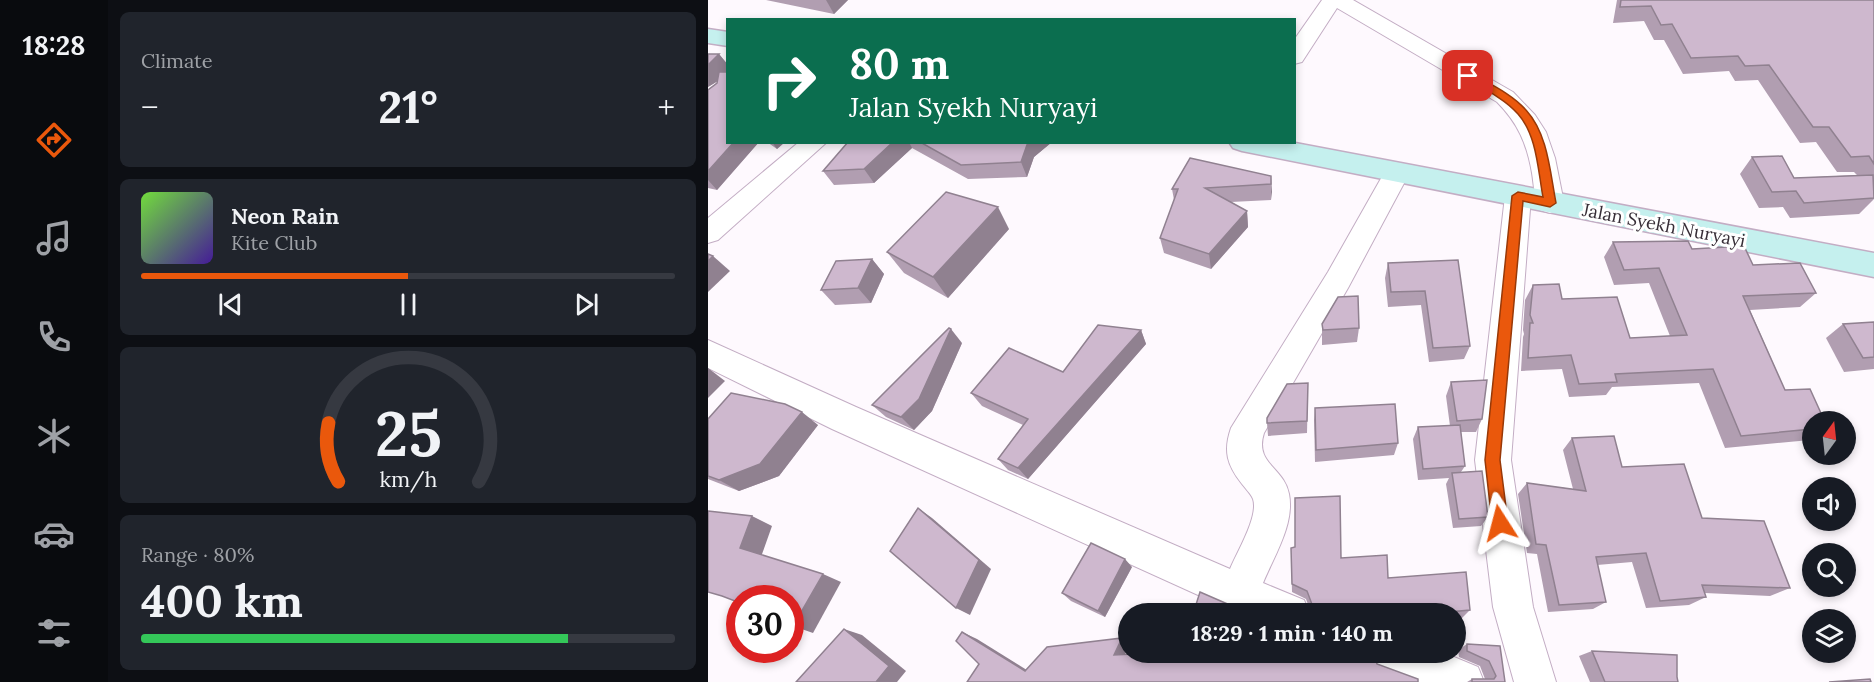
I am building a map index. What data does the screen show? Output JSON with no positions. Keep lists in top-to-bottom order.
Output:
{
  "streets": {
    "main road": ["Jalan Syekh Nuryayi"]
  },
  "north": "top",
  "page": {
    "tabs": "18:28",
    "tile": [
      "Climate",
      ["Range · 80%", "400 km"]
    ],
    "turn": ["80 m", "Jalan Syekh Nuryayi"],
    "heat": ["−", "21°", "+"],
    "song": ["Neon Rain", "Kite Club"],
    "limit": "30",
    "trip": "18:29 · 1 min · 140 m",
    "gauge": ["25", "km/h"]
  }
}
